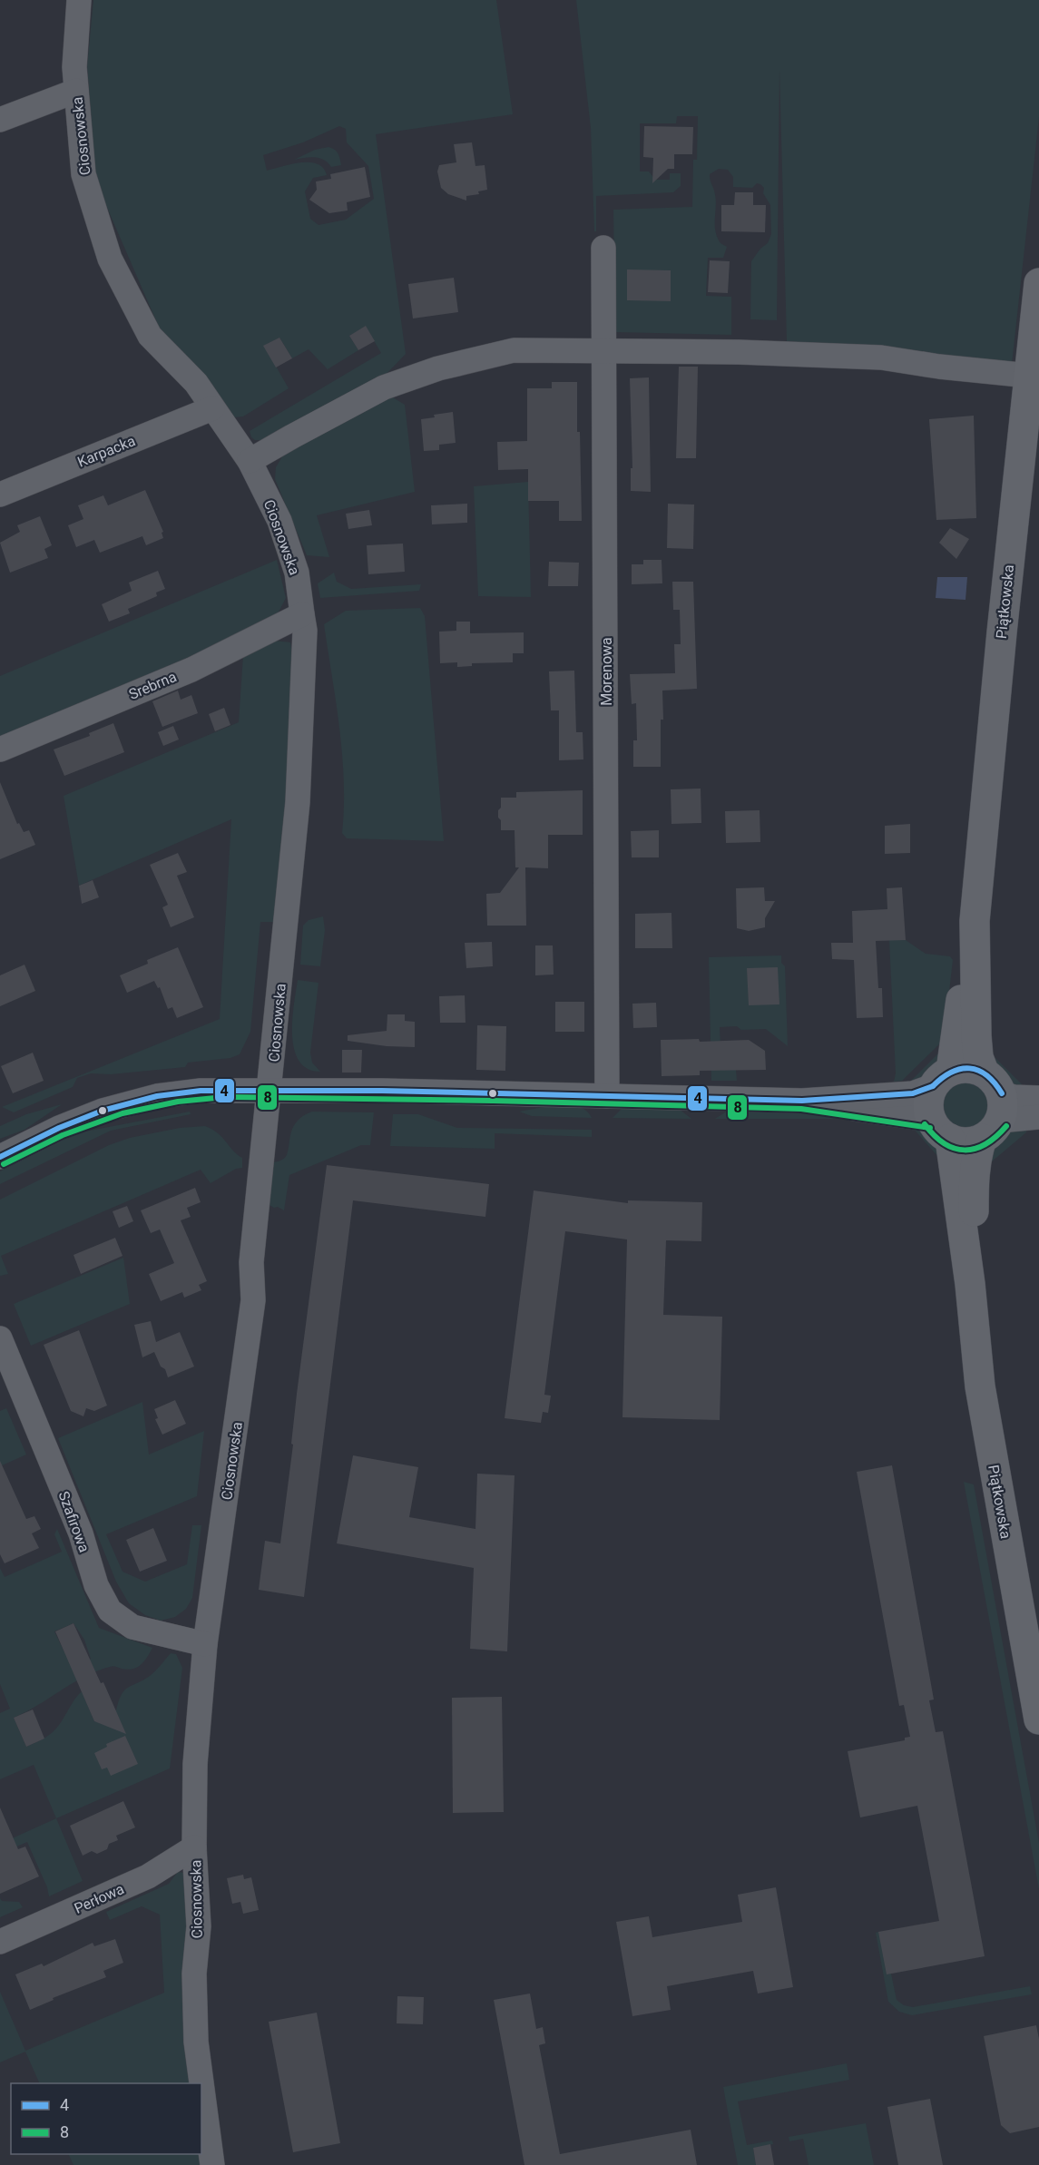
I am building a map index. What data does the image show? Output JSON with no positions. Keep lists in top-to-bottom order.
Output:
{
  "streets": {
    "main road": ["Piątkowska"],
    "street": [
      "Ciosnowska",
      "Karpacka",
      "Morenowa",
      "Srebrna",
      "Szafirowa",
      "Perłowa"
    ]
  },
  "crossings": [
    ["Ciosnowska", "Karpacka"],
    ["Ciosnowska", "Srebrna"],
    ["Ciosnowska", "Szafirowa"],
    ["Ciosnowska", "Perłowa"]
  ],
  "lines": ["transit line 4", "transit line 8"],
  "legend": ["4", "8"]
}
